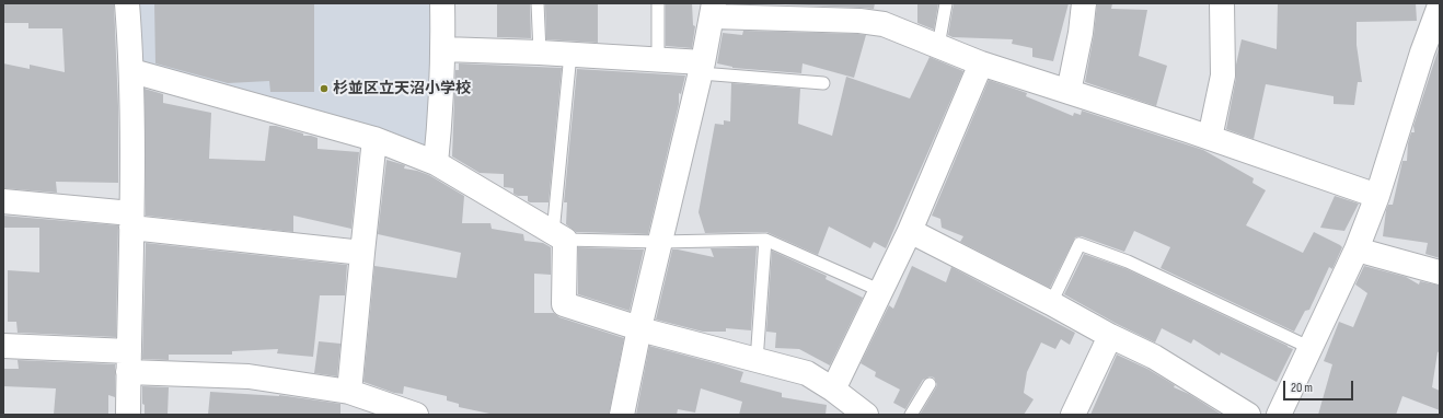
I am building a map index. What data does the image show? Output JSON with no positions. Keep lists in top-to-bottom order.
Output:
{
  "places": ["杉並区立天沼小学校"],
  "scale_bar": "20 m"
}
